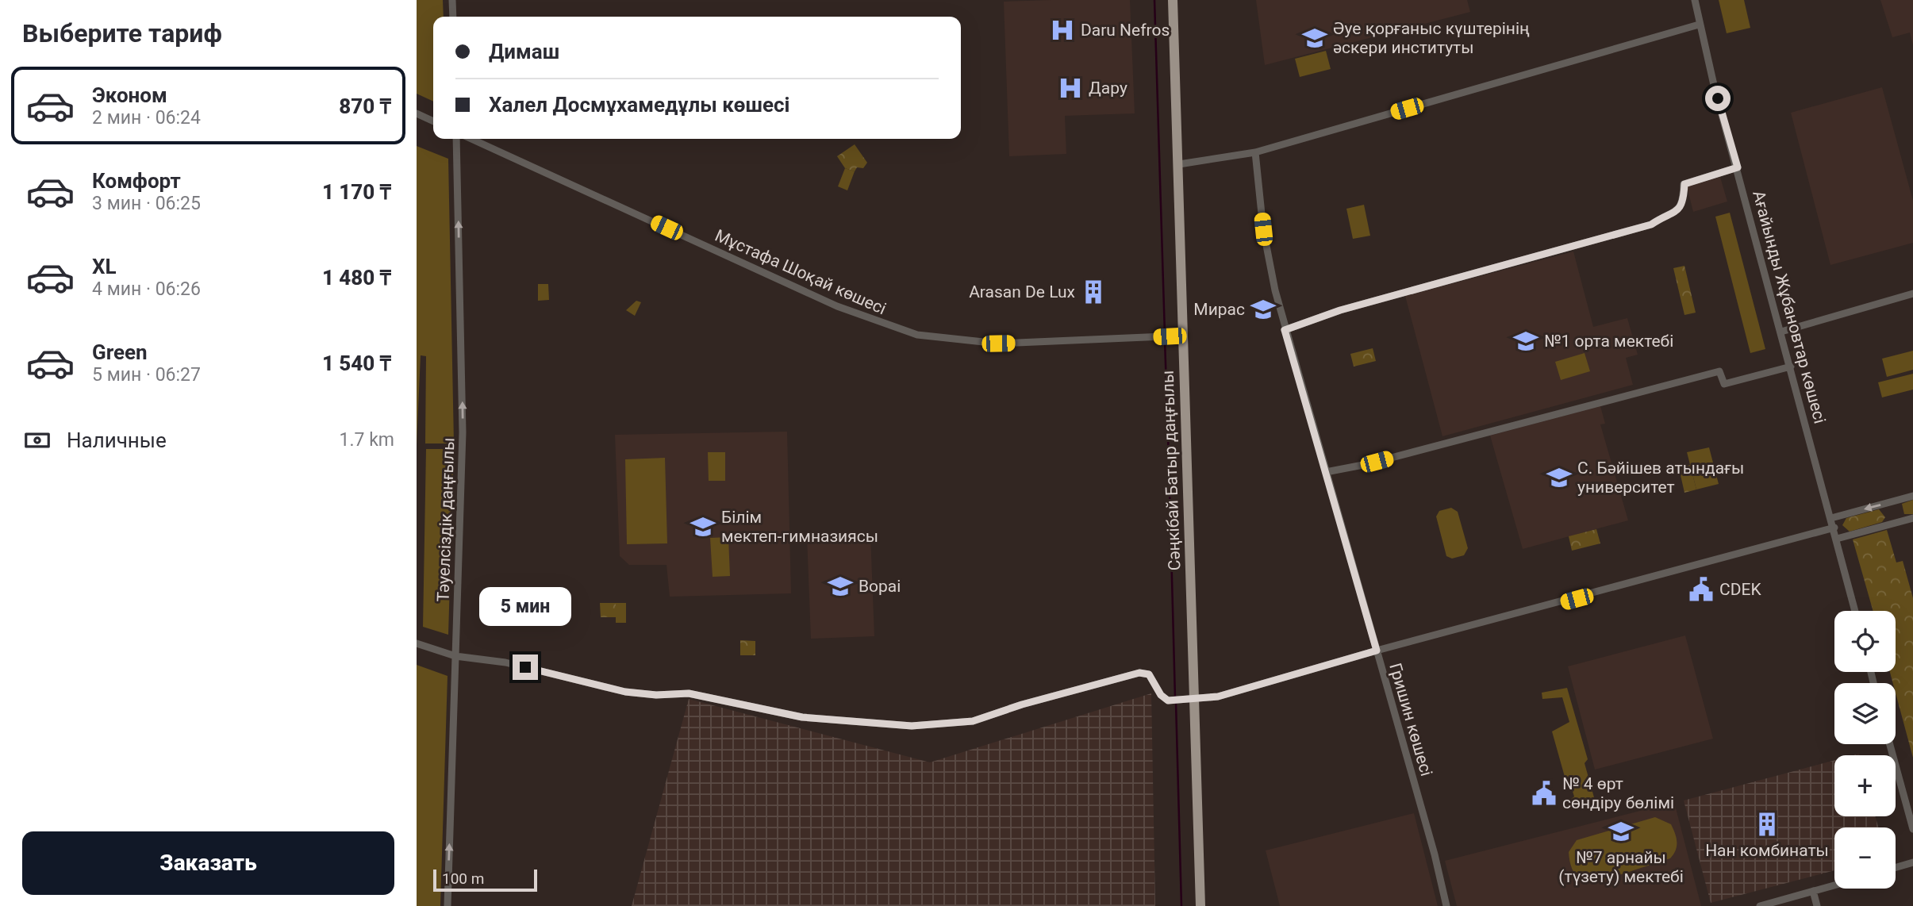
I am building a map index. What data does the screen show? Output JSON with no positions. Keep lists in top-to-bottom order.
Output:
{
  "streets": {
    "main road": ["Сәңкібай Батыр даңғылы"],
    "street": [
      "Мұстафа Шоқай көшесі",
      "Ағайынды Жұбановтар көшесі",
      "Тәуелсіздік даңғылы",
      "Гришин көшесі"
    ]
  },
  "crossings": [
    ["Мұстафа Шоқай көшесі", "Сәңкібай Батыр даңғылы"]
  ],
  "one_way": ["Тәуелсіздік даңғылы"],
  "places": {
    "hospital": ["Daru Nefros", "Дару"],
    "school or university": [
      "Әуе қорғаныс күштерінің әскери институты",
      "Мирас",
      "№1 орта мектебі",
      "С. Бәйішев атындағы университет",
      "Білім мектеп-гимназиясы",
      "Bopai",
      "№7 арнайы (түзету) мектебі"
    ],
    "building": ["Arasan De Lux", "Нан комбинаты"],
    "public building": ["CDEK", "№ 4 өрт сөндіру бөлімі"]
  },
  "scale_bar": "100 m",
  "page": {
    "heading": "Выберите тариф",
    "banner": ["Димаш", "Халел Досмұхамедұлы көшесі"],
    "list": [
      {
        "name": "Эконом",
        "note": "2 мин · 06:24",
        "value": "870 ₸"
      },
      {
        "name": "Комфорт",
        "note": "3 мин · 06:25",
        "value": "1 170 ₸"
      },
      {
        "name": "XL",
        "note": "4 мин · 06:26",
        "value": "1 480 ₸"
      },
      {
        "name": "Green",
        "note": "5 мин · 06:27",
        "value": "1 540 ₸"
      }
    ],
    "pay": ["Наличные", "1.7 km"],
    "bubble": "5 мин",
    "map_buttons": ["+", "−"],
    "buttons": "Заказать",
    "scale": "100 m"
  }
}
